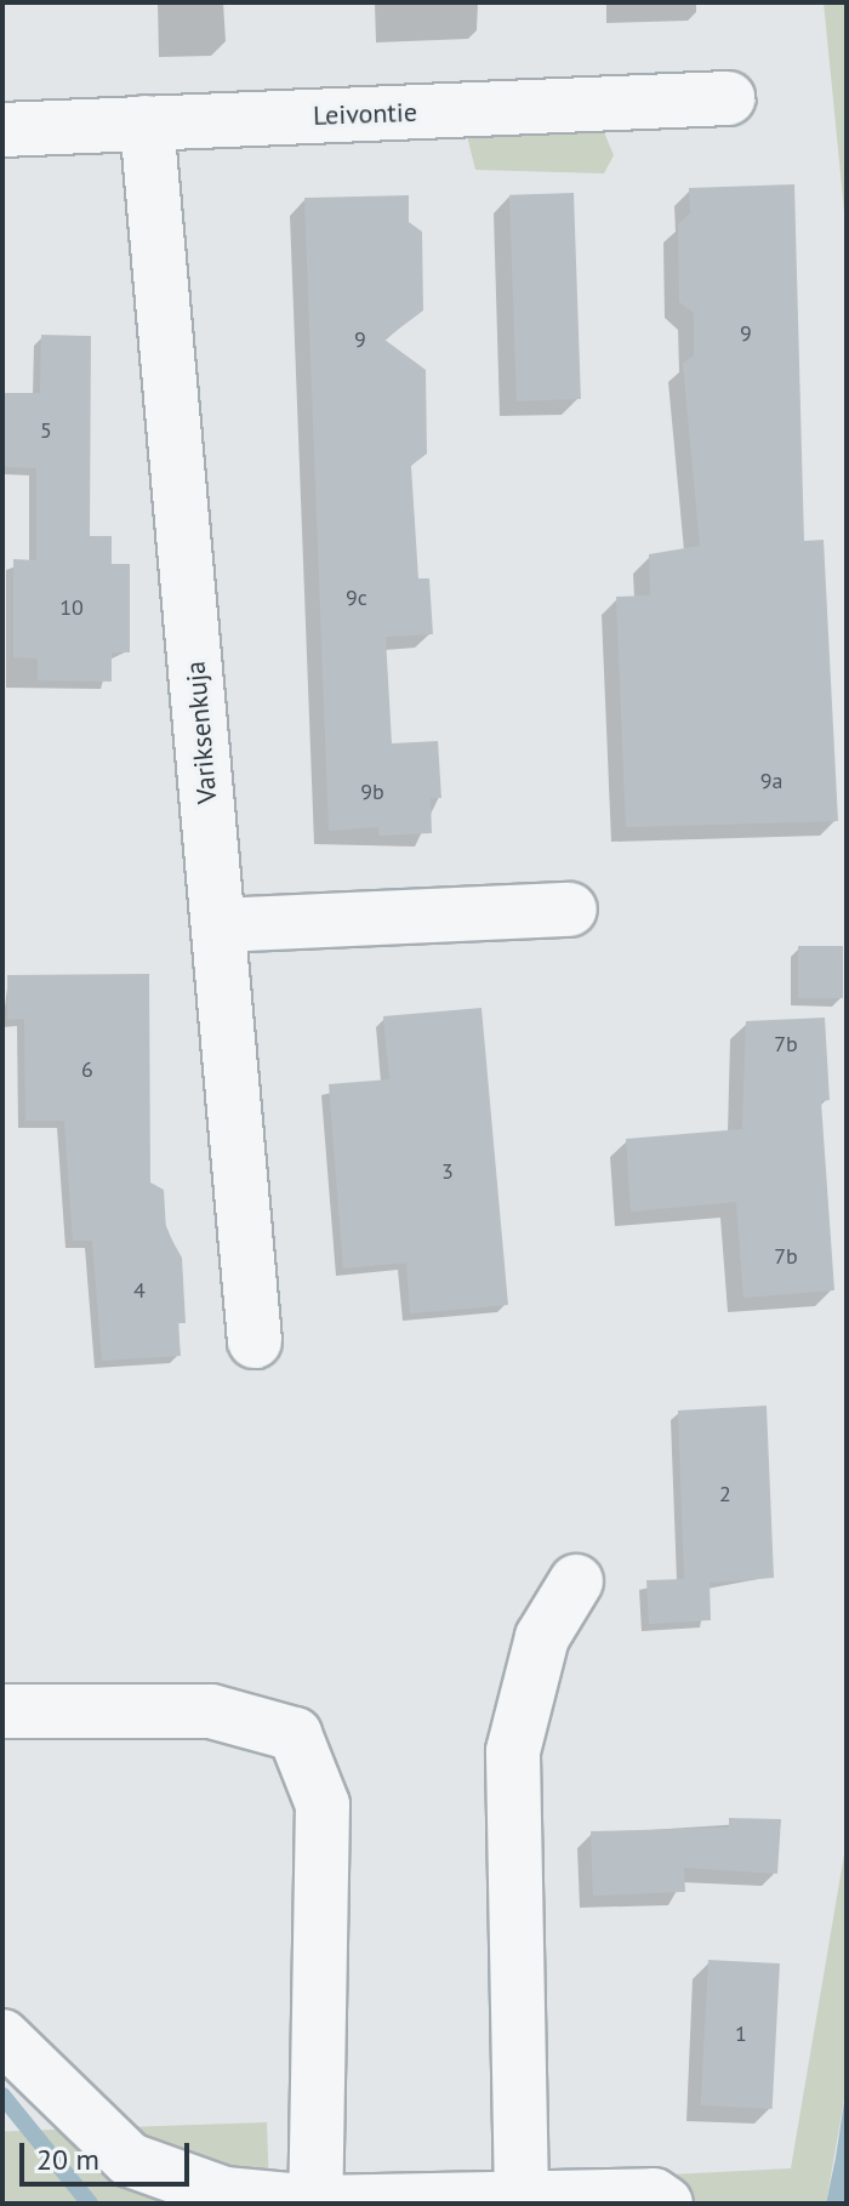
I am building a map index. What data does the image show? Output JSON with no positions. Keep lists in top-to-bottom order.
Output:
{
  "streets": {
    "street": ["Leivontie", "Variksenkuja"]
  },
  "crossings": [
    ["Leivontie", "Variksenkuja"]
  ],
  "house_numbers": [
    "9",
    "9",
    "5",
    "9c",
    "10",
    "9a",
    "9b",
    "7b",
    "6",
    "3",
    "7b",
    "4",
    "2",
    "1"
  ],
  "scale_bar": "20 m"
}
